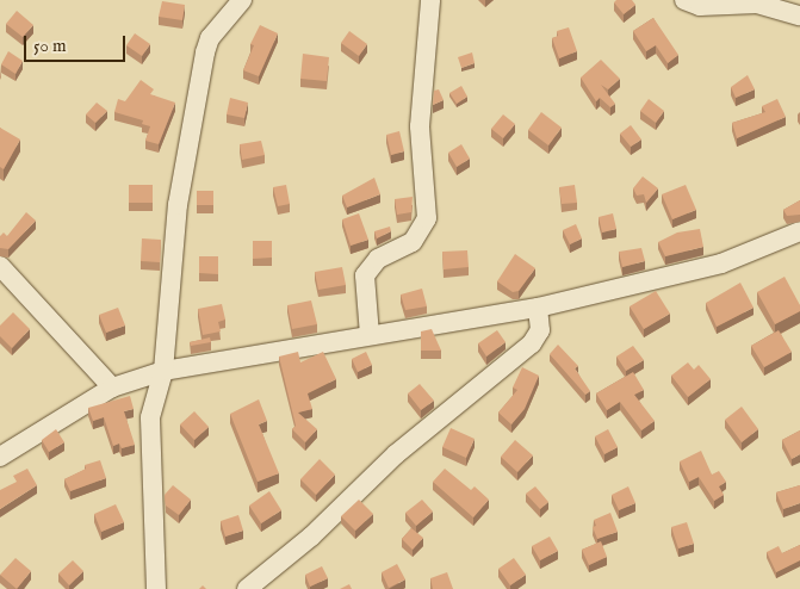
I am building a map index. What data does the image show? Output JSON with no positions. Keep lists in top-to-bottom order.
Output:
{
  "scale_bar": "50 m"
}
